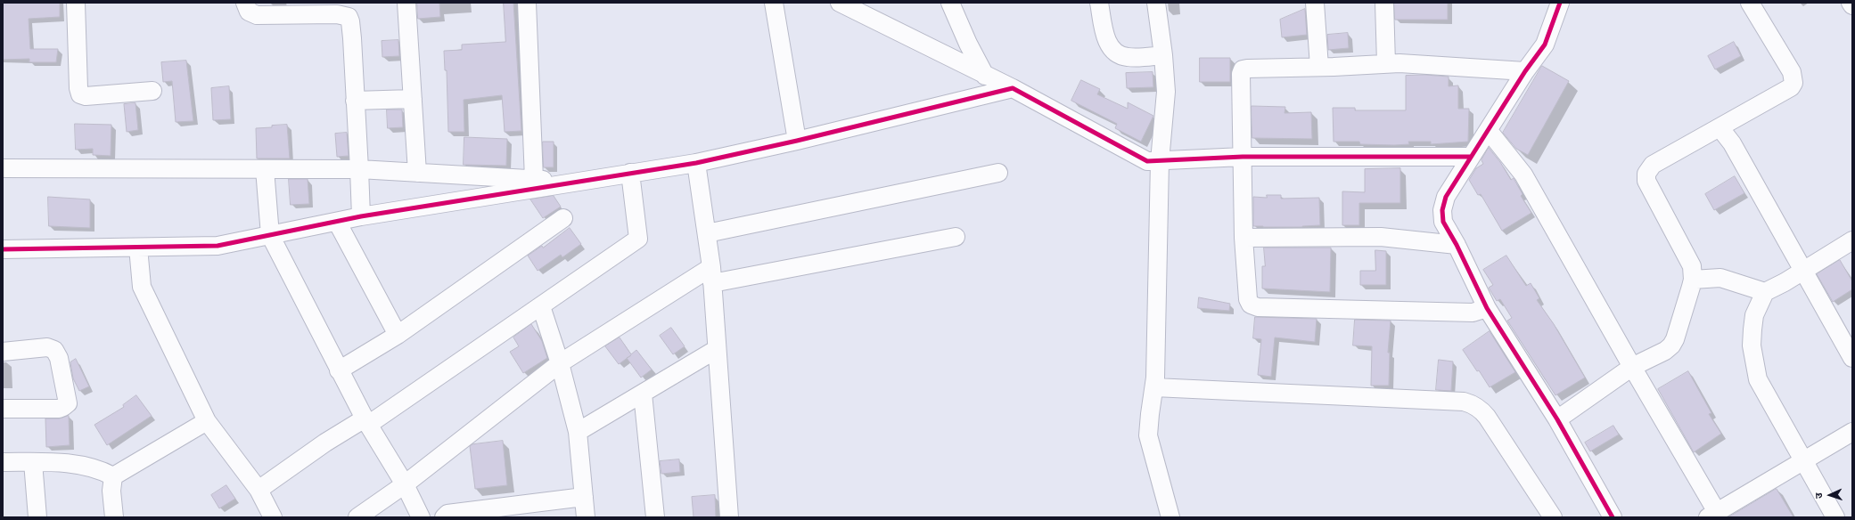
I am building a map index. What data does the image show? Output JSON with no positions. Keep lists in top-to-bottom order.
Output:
{
  "north": "left"
}
